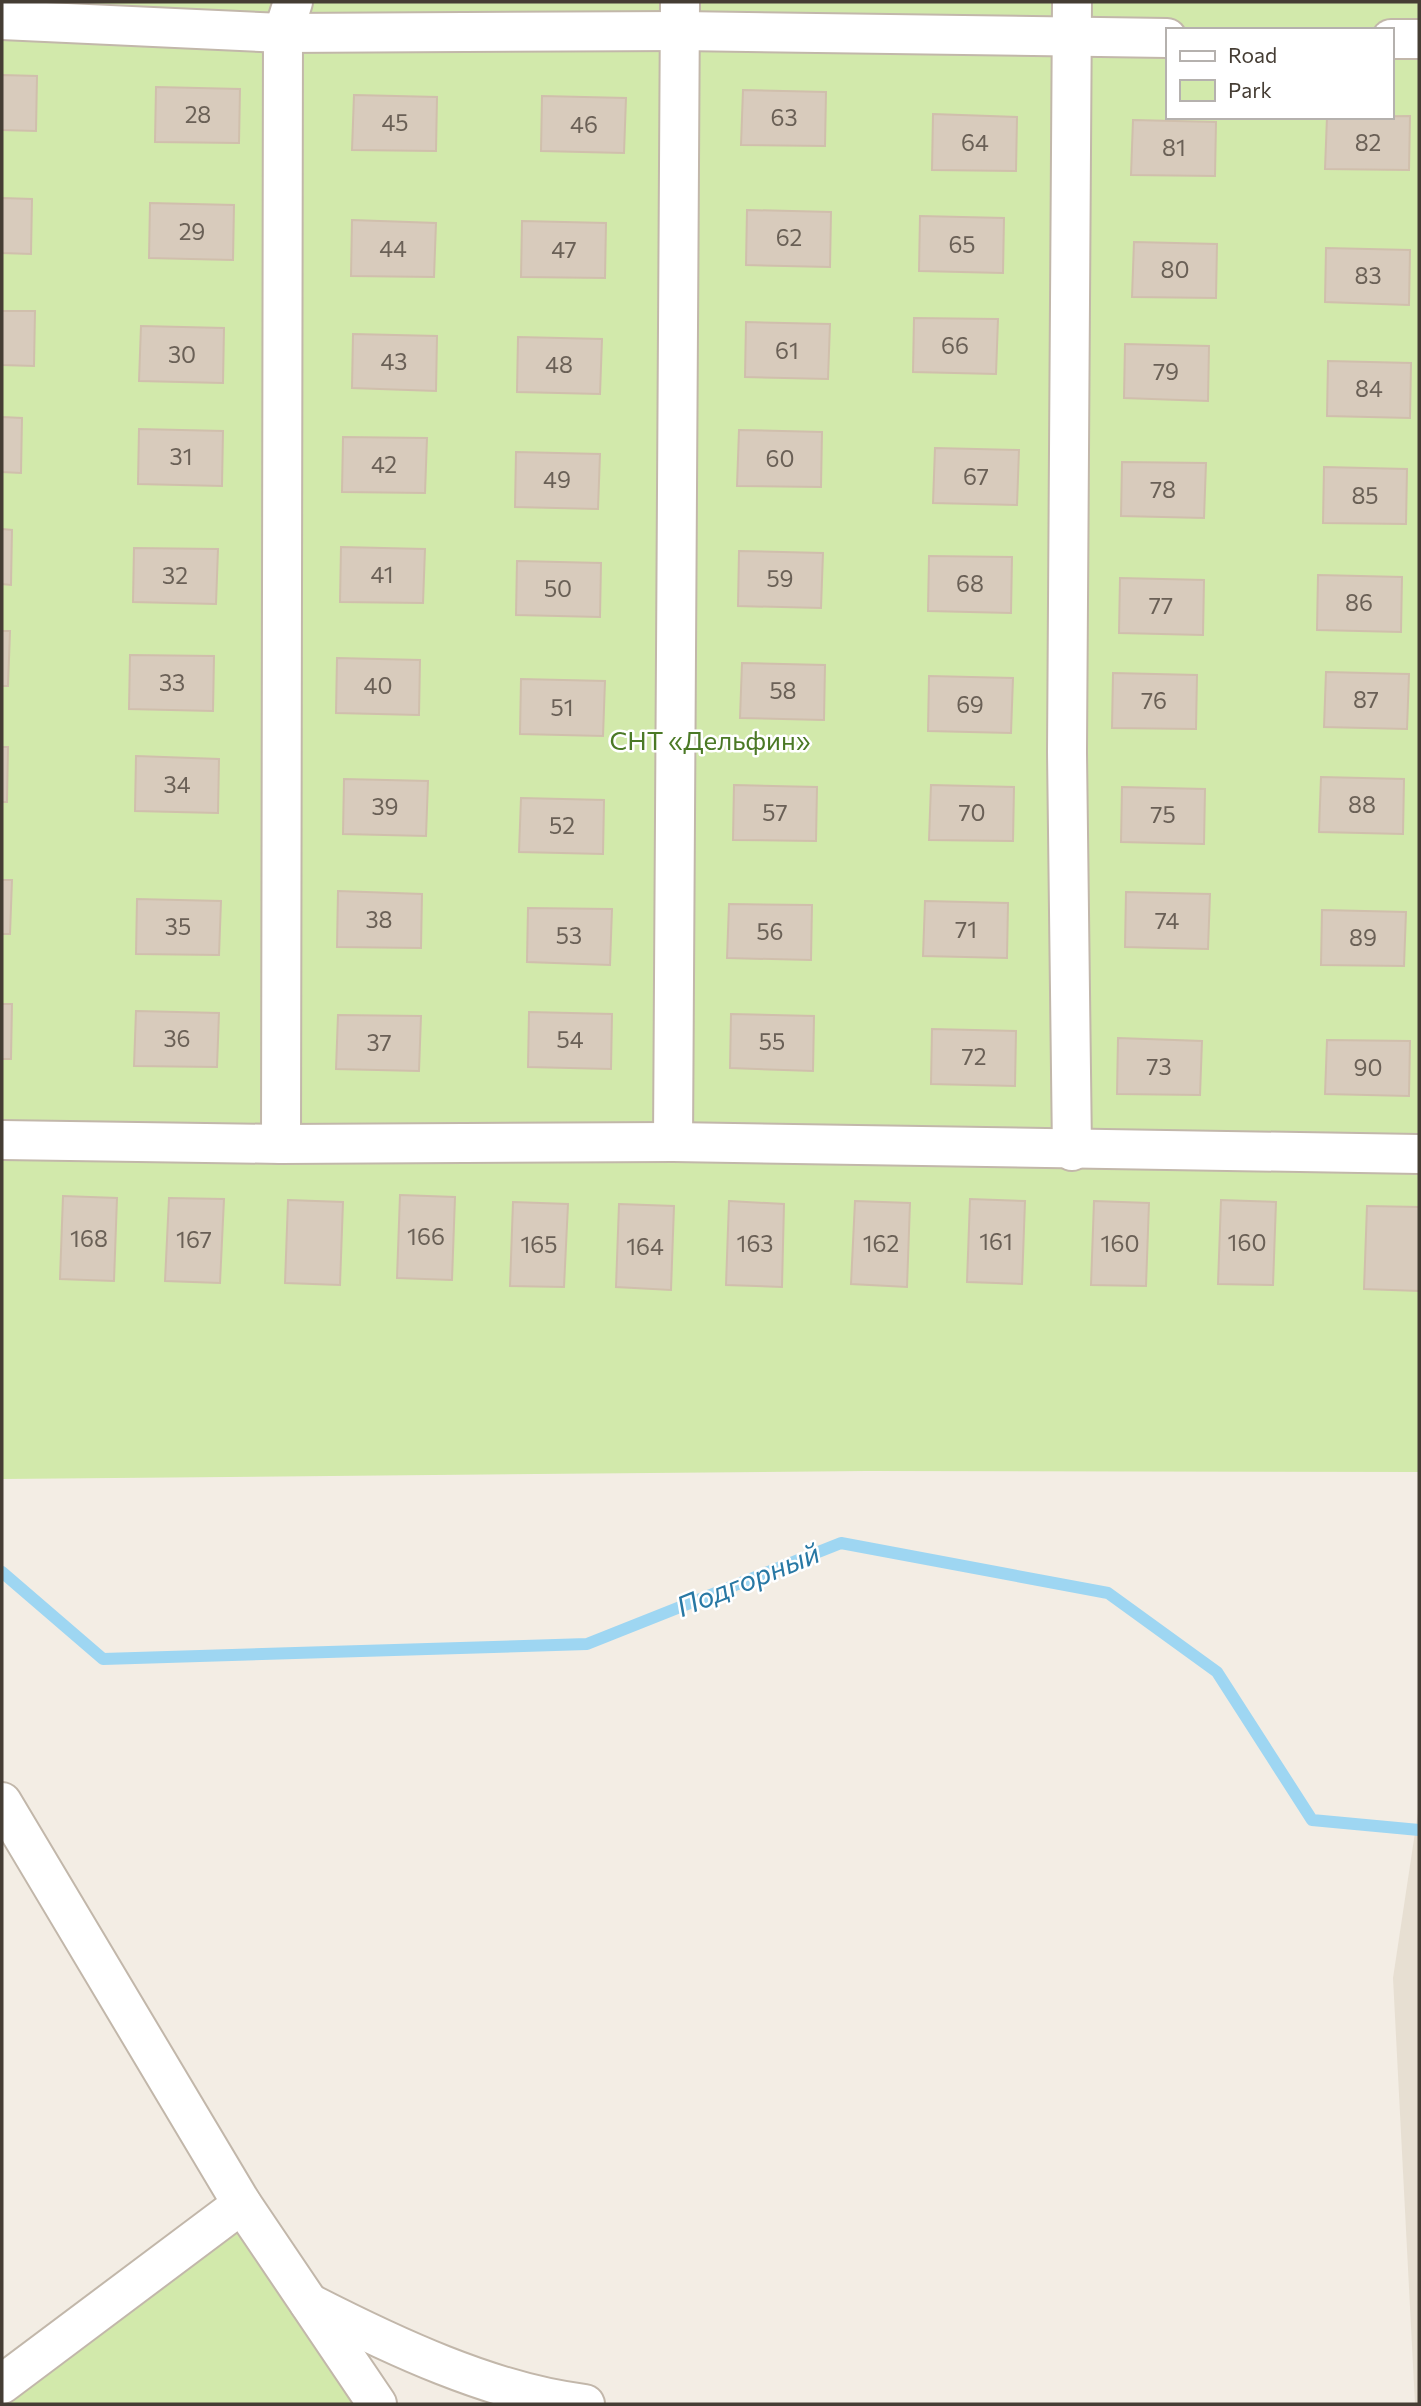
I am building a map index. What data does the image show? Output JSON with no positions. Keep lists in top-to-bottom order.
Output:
{
  "water": ["Подгорный"],
  "parks": ["СНТ «Дельфин»"],
  "house_numbers": [
    "28",
    "63",
    "45",
    "46",
    "64",
    "82",
    "81",
    "29",
    "62",
    "65",
    "44",
    "47",
    "80",
    "83",
    "66",
    "61",
    "30",
    "43",
    "48",
    "79",
    "84",
    "31",
    "60",
    "42",
    "67",
    "49",
    "78",
    "85",
    "41",
    "32",
    "59",
    "68",
    "50",
    "86",
    "77",
    "33",
    "40",
    "58",
    "87",
    "76",
    "69",
    "51",
    "34",
    "88",
    "39",
    "57",
    "70",
    "75",
    "52",
    "38",
    "74",
    "35",
    "71",
    "56",
    "53",
    "89",
    "36",
    "54",
    "55",
    "37",
    "72",
    "73",
    "90",
    "166",
    "168",
    "167",
    "161",
    "160",
    "163",
    "162",
    "160",
    "165",
    "164"
  ],
  "legend": ["Road", "Park"]
}
